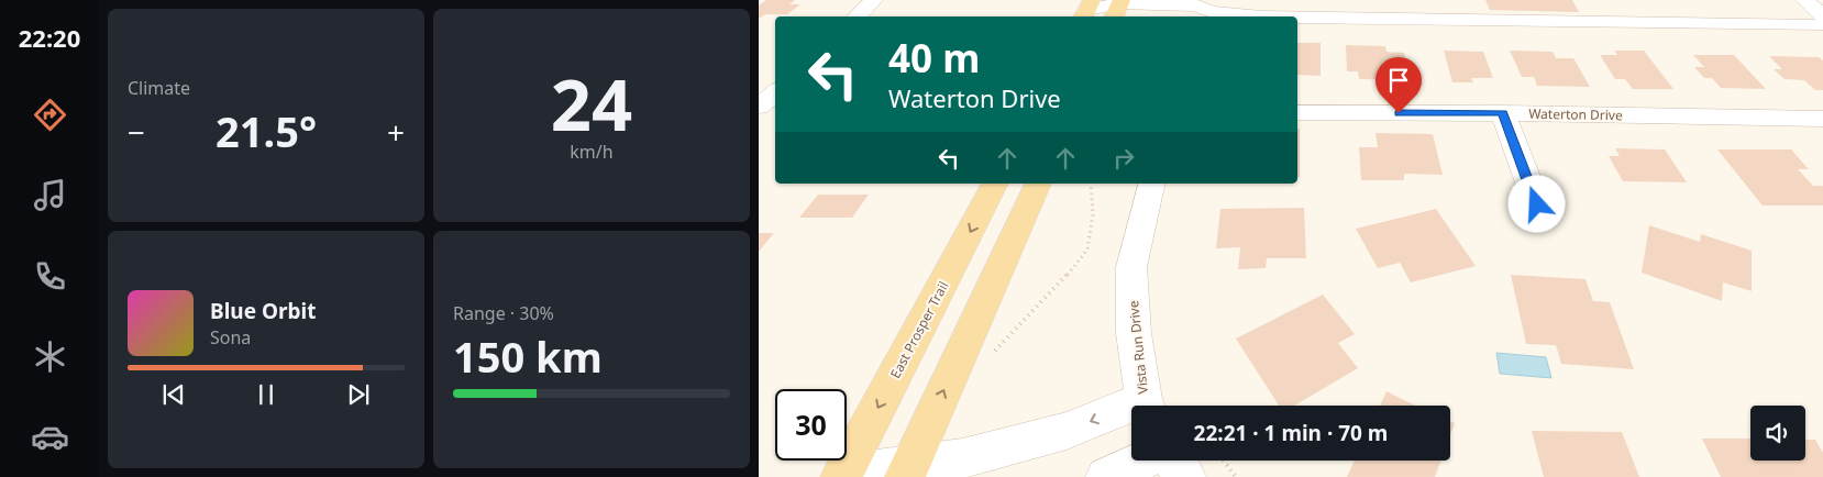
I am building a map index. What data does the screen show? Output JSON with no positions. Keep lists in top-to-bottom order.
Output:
{
  "streets": {
    "main road": ["East Prosper Trail"],
    "street": ["Waterton Drive", "Vista Run Drive"]
  },
  "page": {
    "tabs": "22:20",
    "tile": [
      "Climate",
      ["24", "km/h"],
      ["Range · 30%", "150 km"]
    ],
    "turn": ["40 m", "Waterton Drive"],
    "heat": ["−", "21.5°", "+"],
    "song": ["Blue Orbit", "Sona"],
    "limit": "30",
    "trip": "22:21 · 1 min · 70 m"
  }
}
